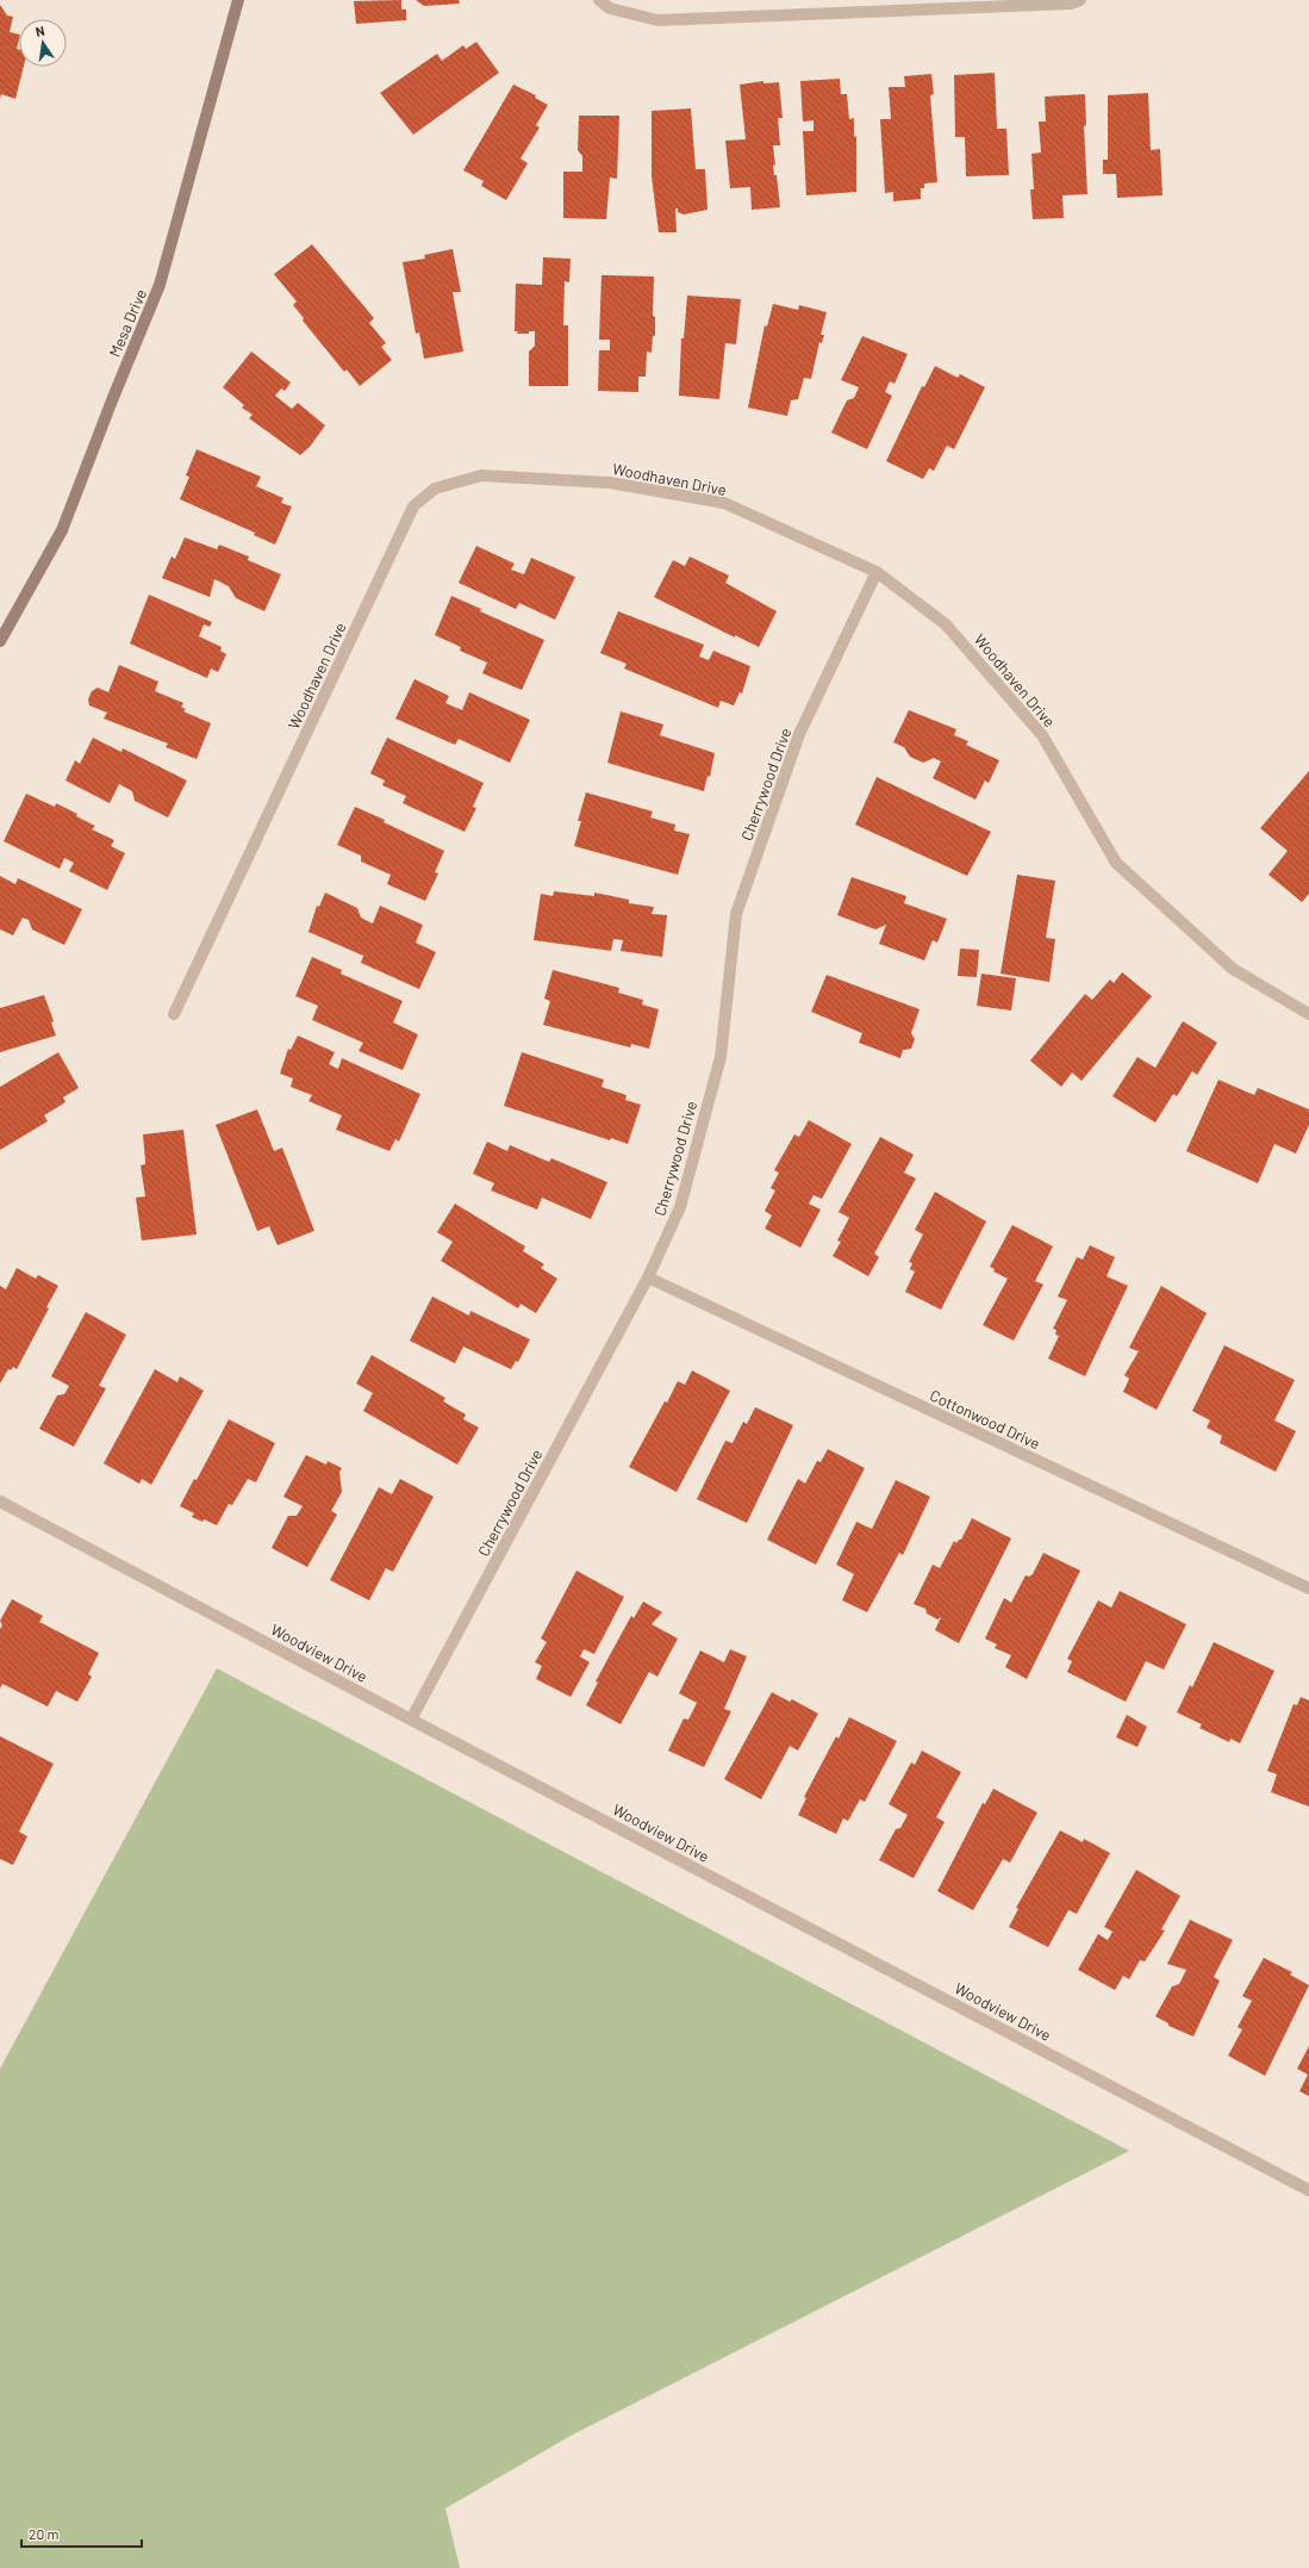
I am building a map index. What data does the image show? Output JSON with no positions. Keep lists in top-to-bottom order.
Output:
{
  "streets": {
    "main road": ["Mesa Drive"],
    "street": [
      "Woodhaven Drive",
      "Cherrywood Drive",
      "Cottonwood Drive",
      "Woodview Drive"
    ]
  },
  "crossings": [
    ["Woodhaven Drive", "Cherrywood Drive"],
    ["Cherrywood Drive", "Cottonwood Drive"],
    ["Cherrywood Drive", "Woodview Drive"]
  ],
  "scale_bar": "20 m",
  "north": "top"
}
